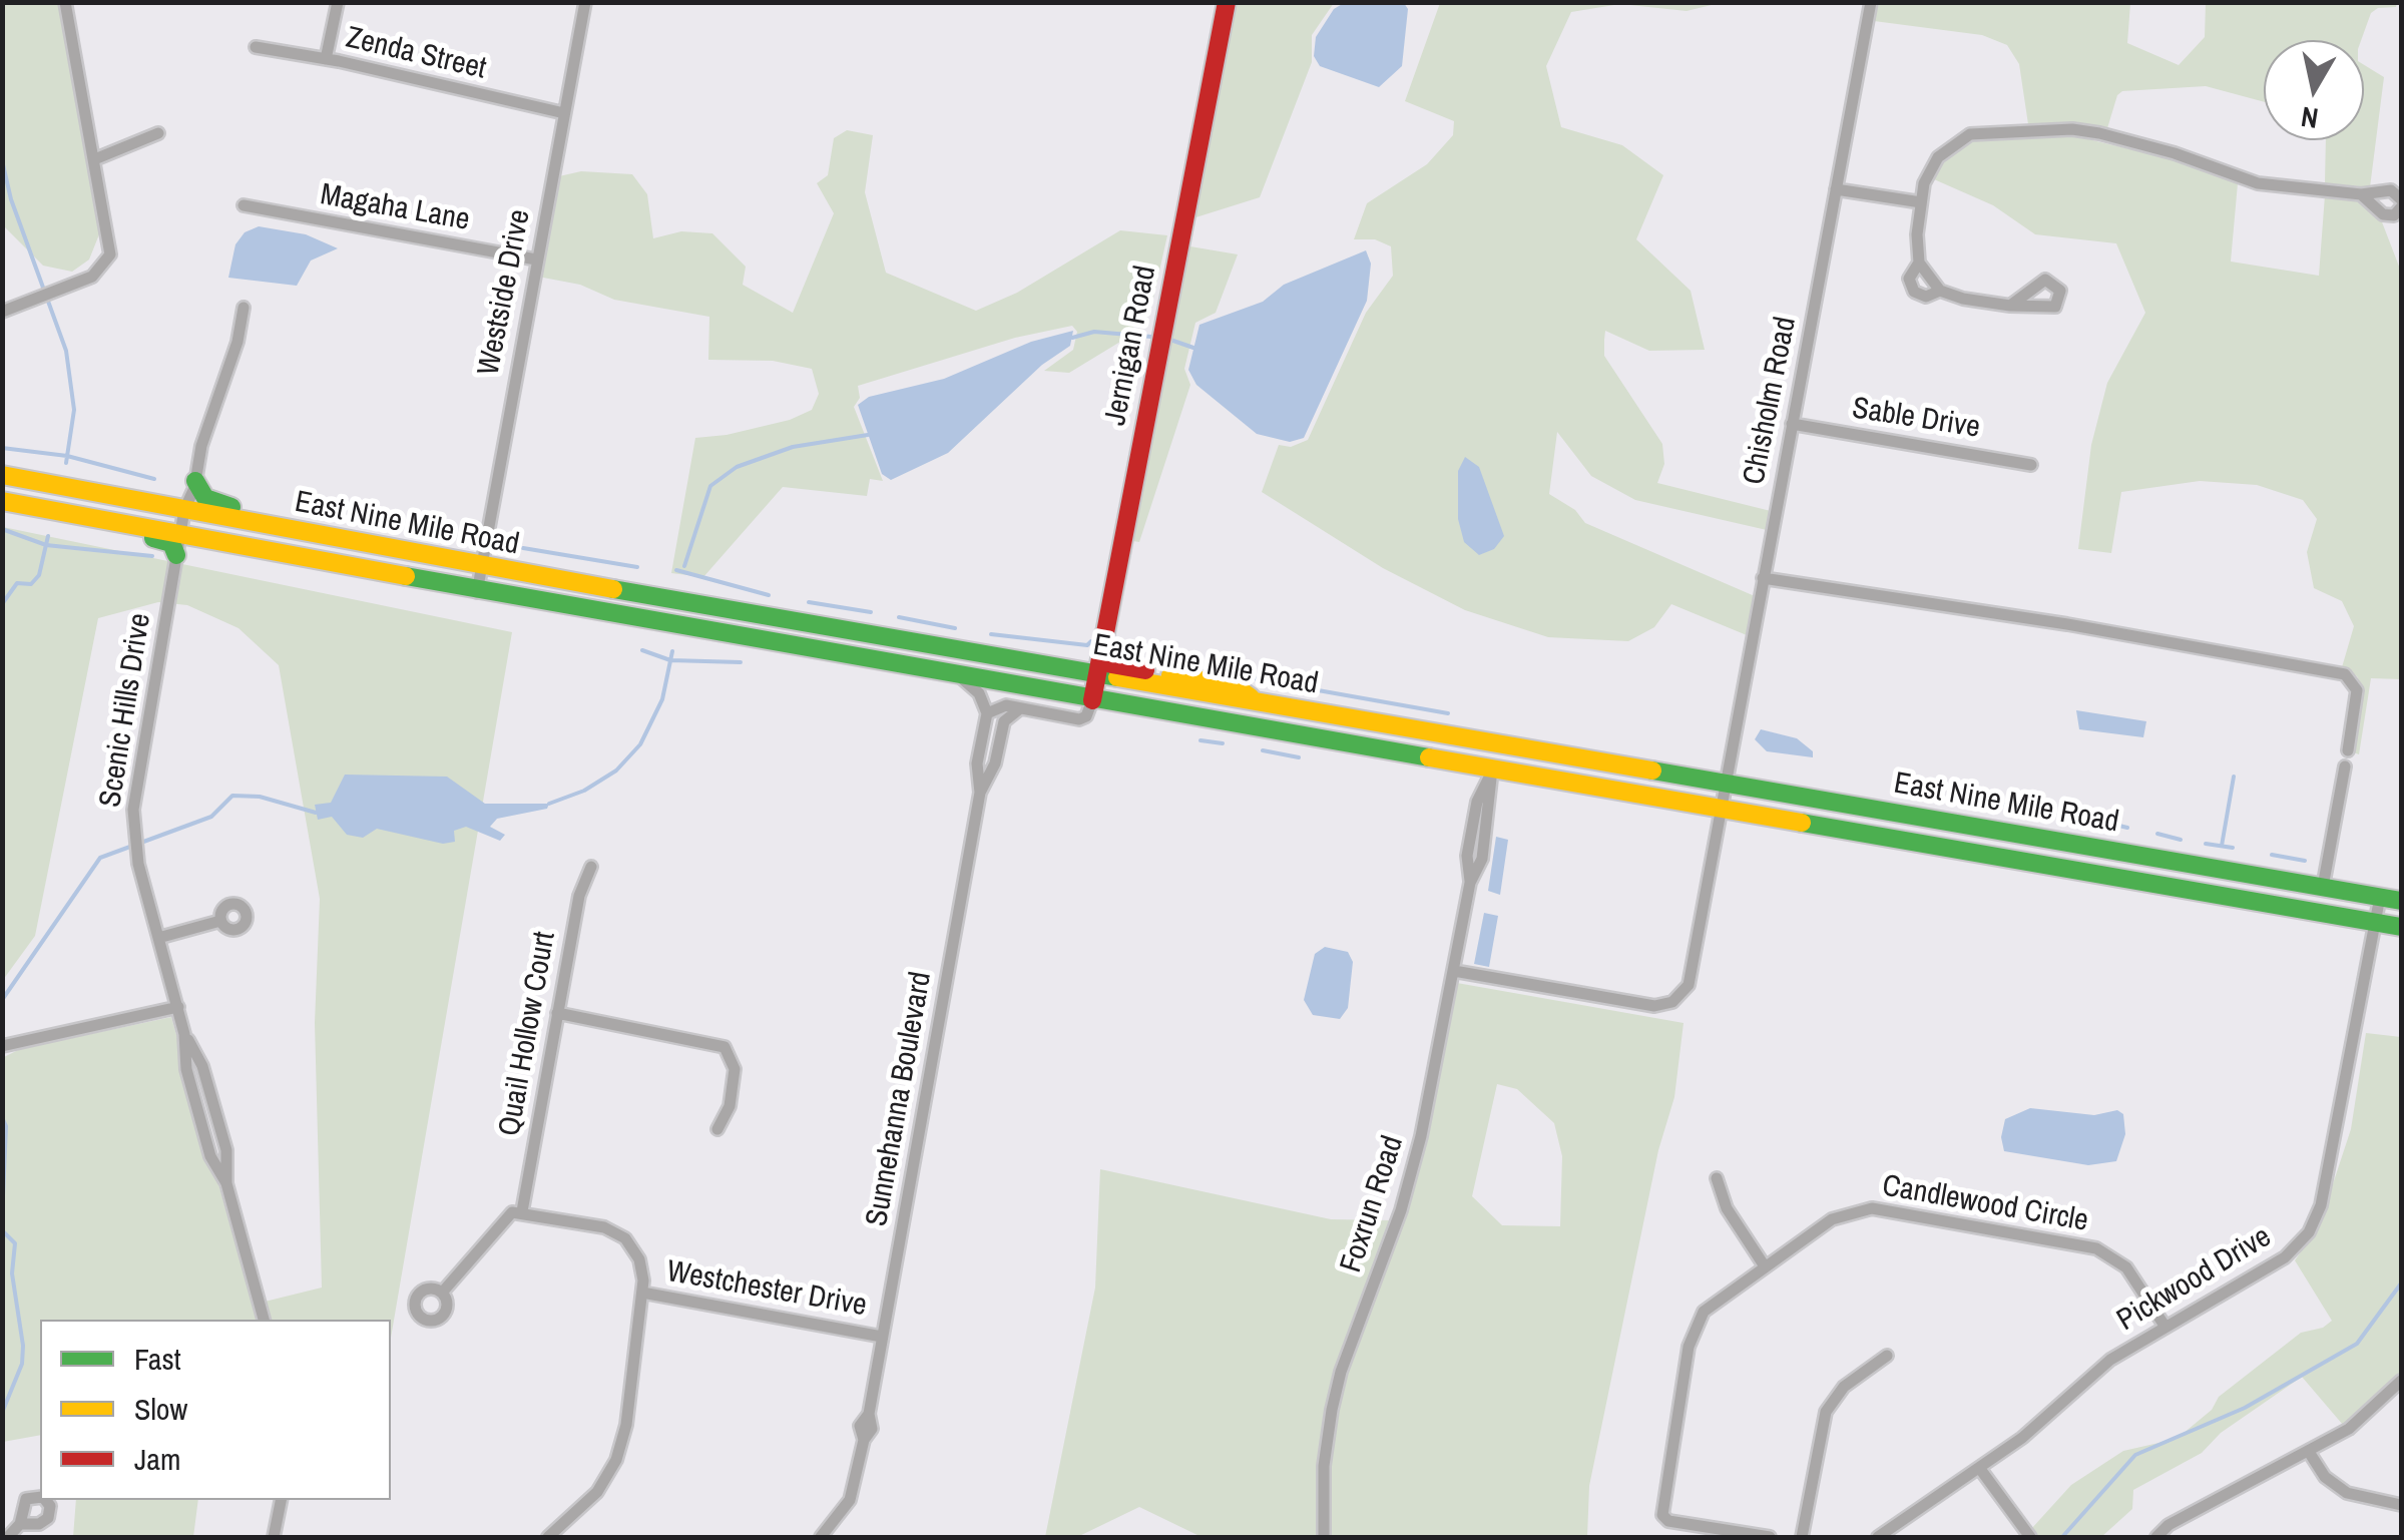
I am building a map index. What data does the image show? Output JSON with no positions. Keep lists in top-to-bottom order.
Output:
{
  "streets": {
    "main road": ["Jernigan Road", "East Nine Mile Road"],
    "street": [
      "Zenda Street",
      "Magaha Lane",
      "Westside Drive",
      "Chisholm Road",
      "Sable Drive",
      "Scenic Hills Drive",
      "Quail Hollow Court",
      "Sunnehanna Boulevard",
      "Foxrun Road",
      "Candlewood Circle",
      "Pickwood Drive",
      "Westchester Drive"
    ]
  },
  "crossings": [
    ["Zenda Street", "Westside Drive"],
    ["Magaha Lane", "Westside Drive"],
    ["Westside Drive", "East Nine Mile Road"],
    ["Jernigan Road", "East Nine Mile Road"],
    ["Chisholm Road", "Sable Drive"],
    ["Chisholm Road", "East Nine Mile Road"],
    ["Chisholm Road", "Foxrun Road"],
    ["East Nine Mile Road", "Scenic Hills Drive"],
    ["East Nine Mile Road", "Foxrun Road"],
    ["East Nine Mile Road", "Pickwood Drive"],
    ["Sunnehanna Boulevard", "Westchester Drive"],
    ["Candlewood Circle", "Pickwood Drive"]
  ],
  "legend": ["Fast", "Slow", "Jam"],
  "north": "bottom"
}
